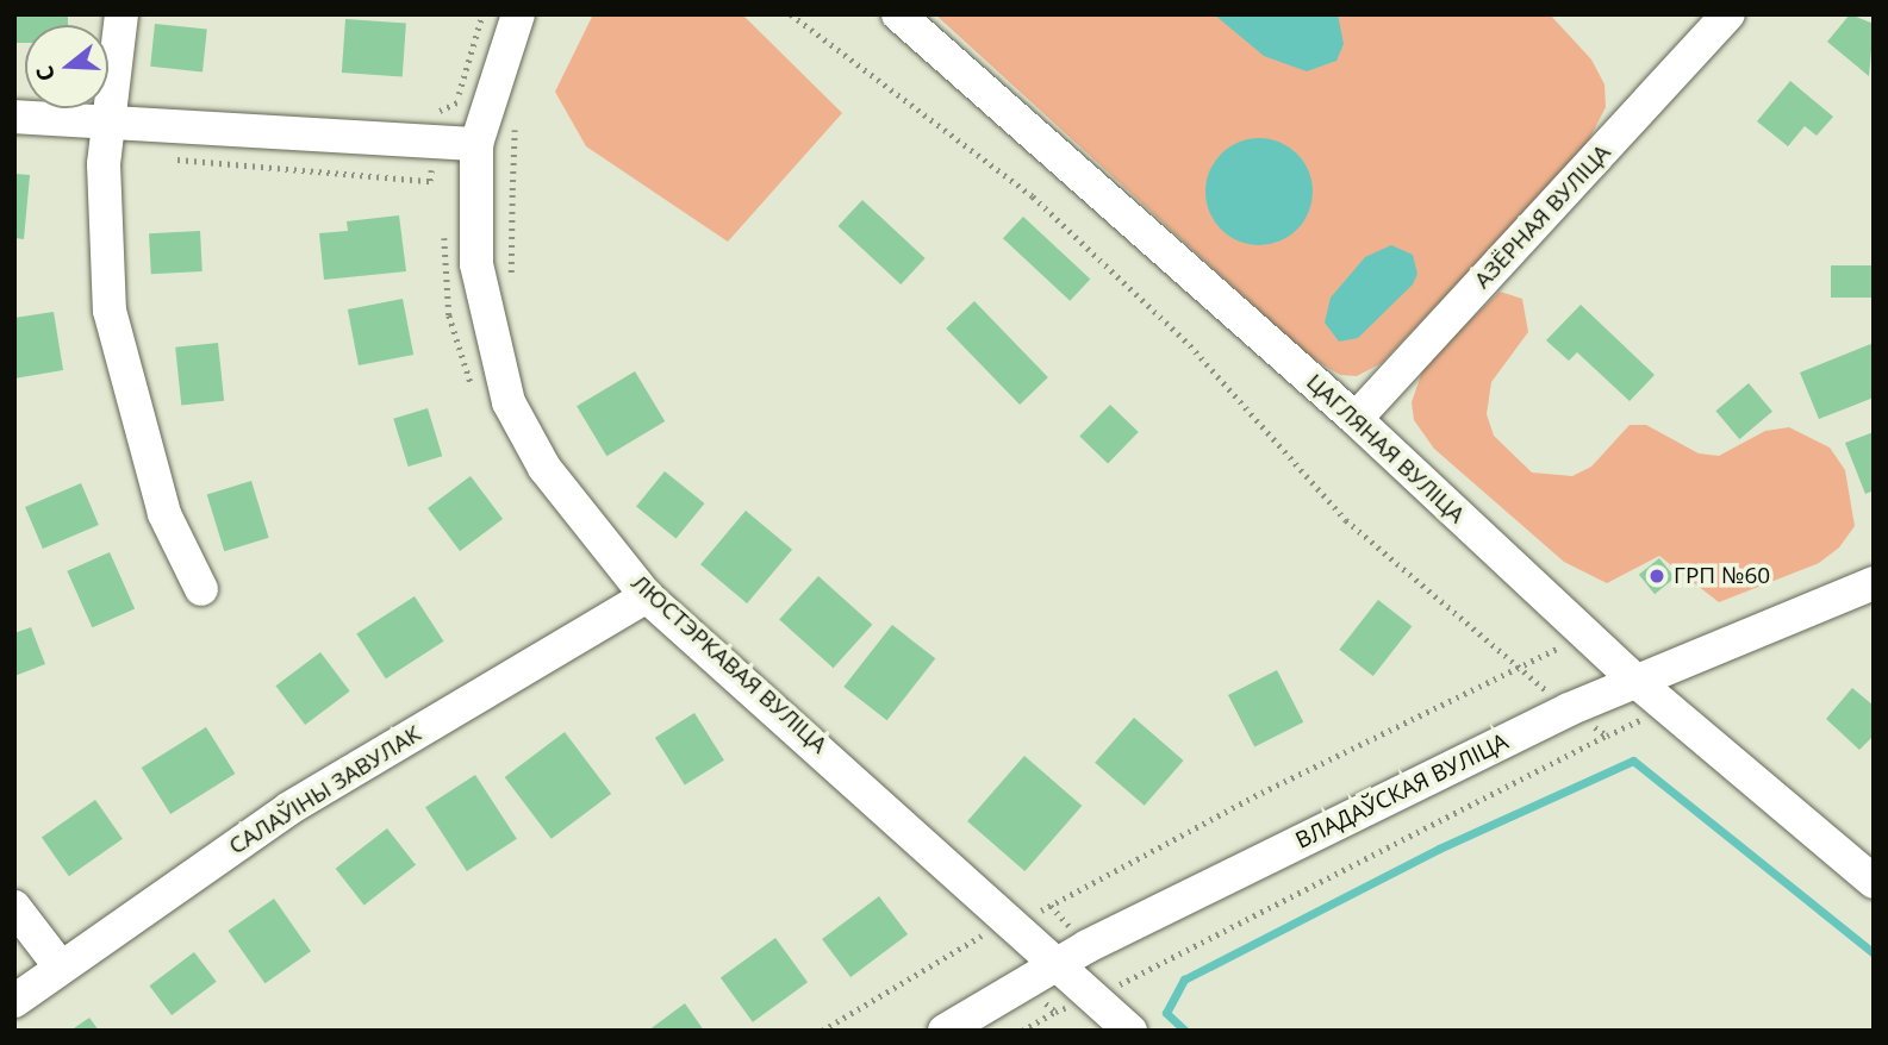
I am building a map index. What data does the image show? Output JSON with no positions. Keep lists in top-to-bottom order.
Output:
{
  "streets": {
    "street": [
      "АЗЁРНАЯ ВУЛІЦА",
      "ЦАГЛЯНАЯ ВУЛІЦА",
      "ЛЮСТЭРКАВАЯ ВУЛІЦА",
      "САЛАЎІНЫ ЗАВУЛАК",
      "ВЛАДАЎСКАЯ ВУЛІЦА"
    ]
  },
  "crossings": [
    ["АЗЁРНАЯ ВУЛІЦА", "ЦАГЛЯНАЯ ВУЛІЦА"],
    ["ЦАГЛЯНАЯ ВУЛІЦА", "ВЛАДАЎСКАЯ ВУЛІЦА"],
    ["ЛЮСТЭРКАВАЯ ВУЛІЦА", "САЛАЎІНЫ ЗАВУЛАК"],
    ["ЛЮСТЭРКАВАЯ ВУЛІЦА", "ВЛАДАЎСКАЯ ВУЛІЦА"]
  ],
  "places": ["ГРП №60"],
  "north": "left"
}
